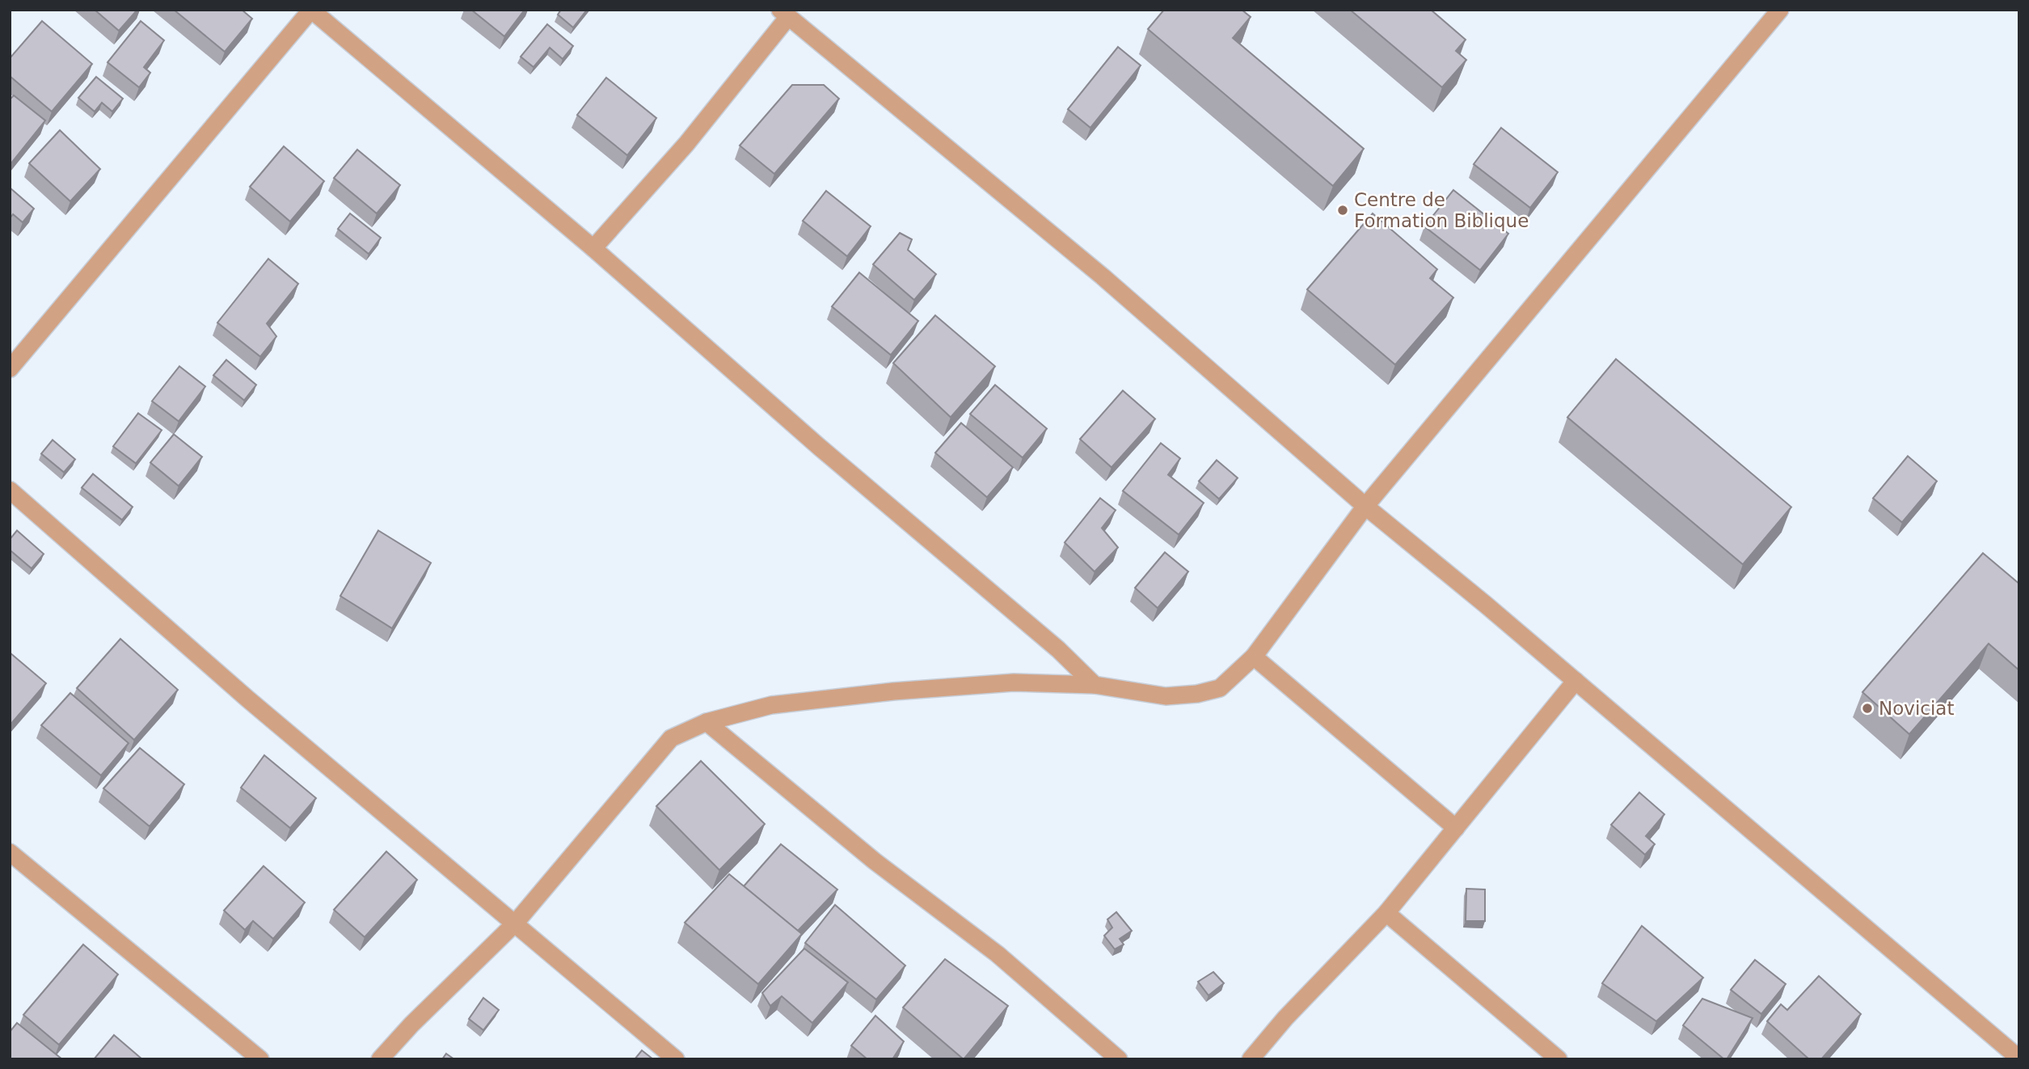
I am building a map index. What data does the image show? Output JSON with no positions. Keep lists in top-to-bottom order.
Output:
{
  "places": ["Centre de Formation Biblique", "Noviciat"]
}
